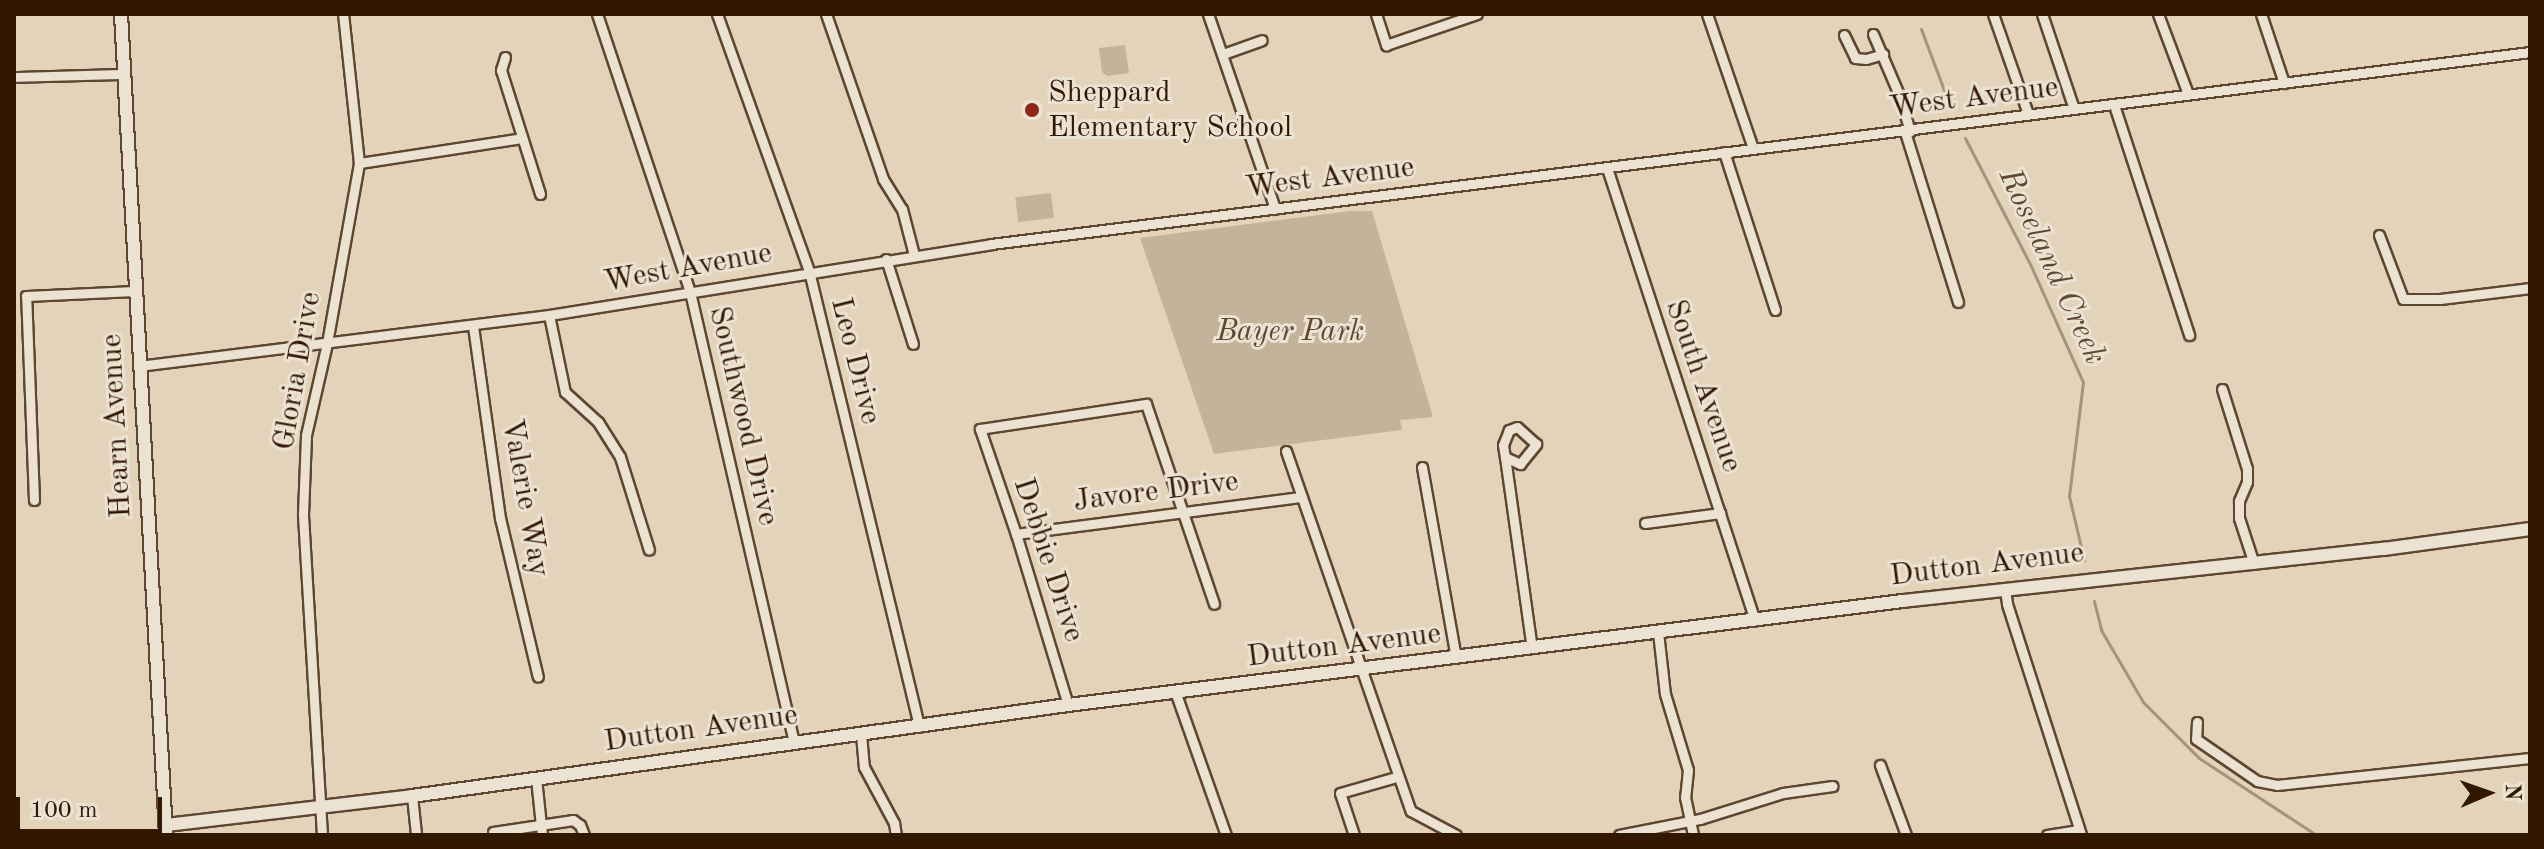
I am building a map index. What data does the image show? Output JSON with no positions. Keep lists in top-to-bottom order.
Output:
{
  "streets": {
    "main road": ["Hearn Avenue", "Dutton Avenue"],
    "street": [
      "West Avenue",
      "Leo Drive",
      "Gloria Drive",
      "South Avenue",
      "Southwood Drive",
      "Javore Drive",
      "Valerie Way",
      "Debbie Drive"
    ]
  },
  "crossings": [
    ["West Avenue", "Leo Drive"],
    ["West Avenue", "Gloria Drive"],
    ["West Avenue", "South Avenue"],
    ["West Avenue", "Southwood Drive"],
    ["West Avenue", "Hearn Avenue"],
    ["West Avenue", "Valerie Way"],
    ["Leo Drive", "Dutton Avenue"],
    ["Gloria Drive", "Dutton Avenue"],
    ["South Avenue", "Dutton Avenue"],
    ["Southwood Drive", "Dutton Avenue"],
    ["Hearn Avenue", "Dutton Avenue"],
    ["Javore Drive", "Debbie Drive"],
    ["Debbie Drive", "Dutton Avenue"]
  ],
  "water": ["Roseland Creek"],
  "parks": ["Bayer Park"],
  "places": ["Sheppard Elementary School"],
  "scale_bar": "100 m",
  "north": "right"
}
